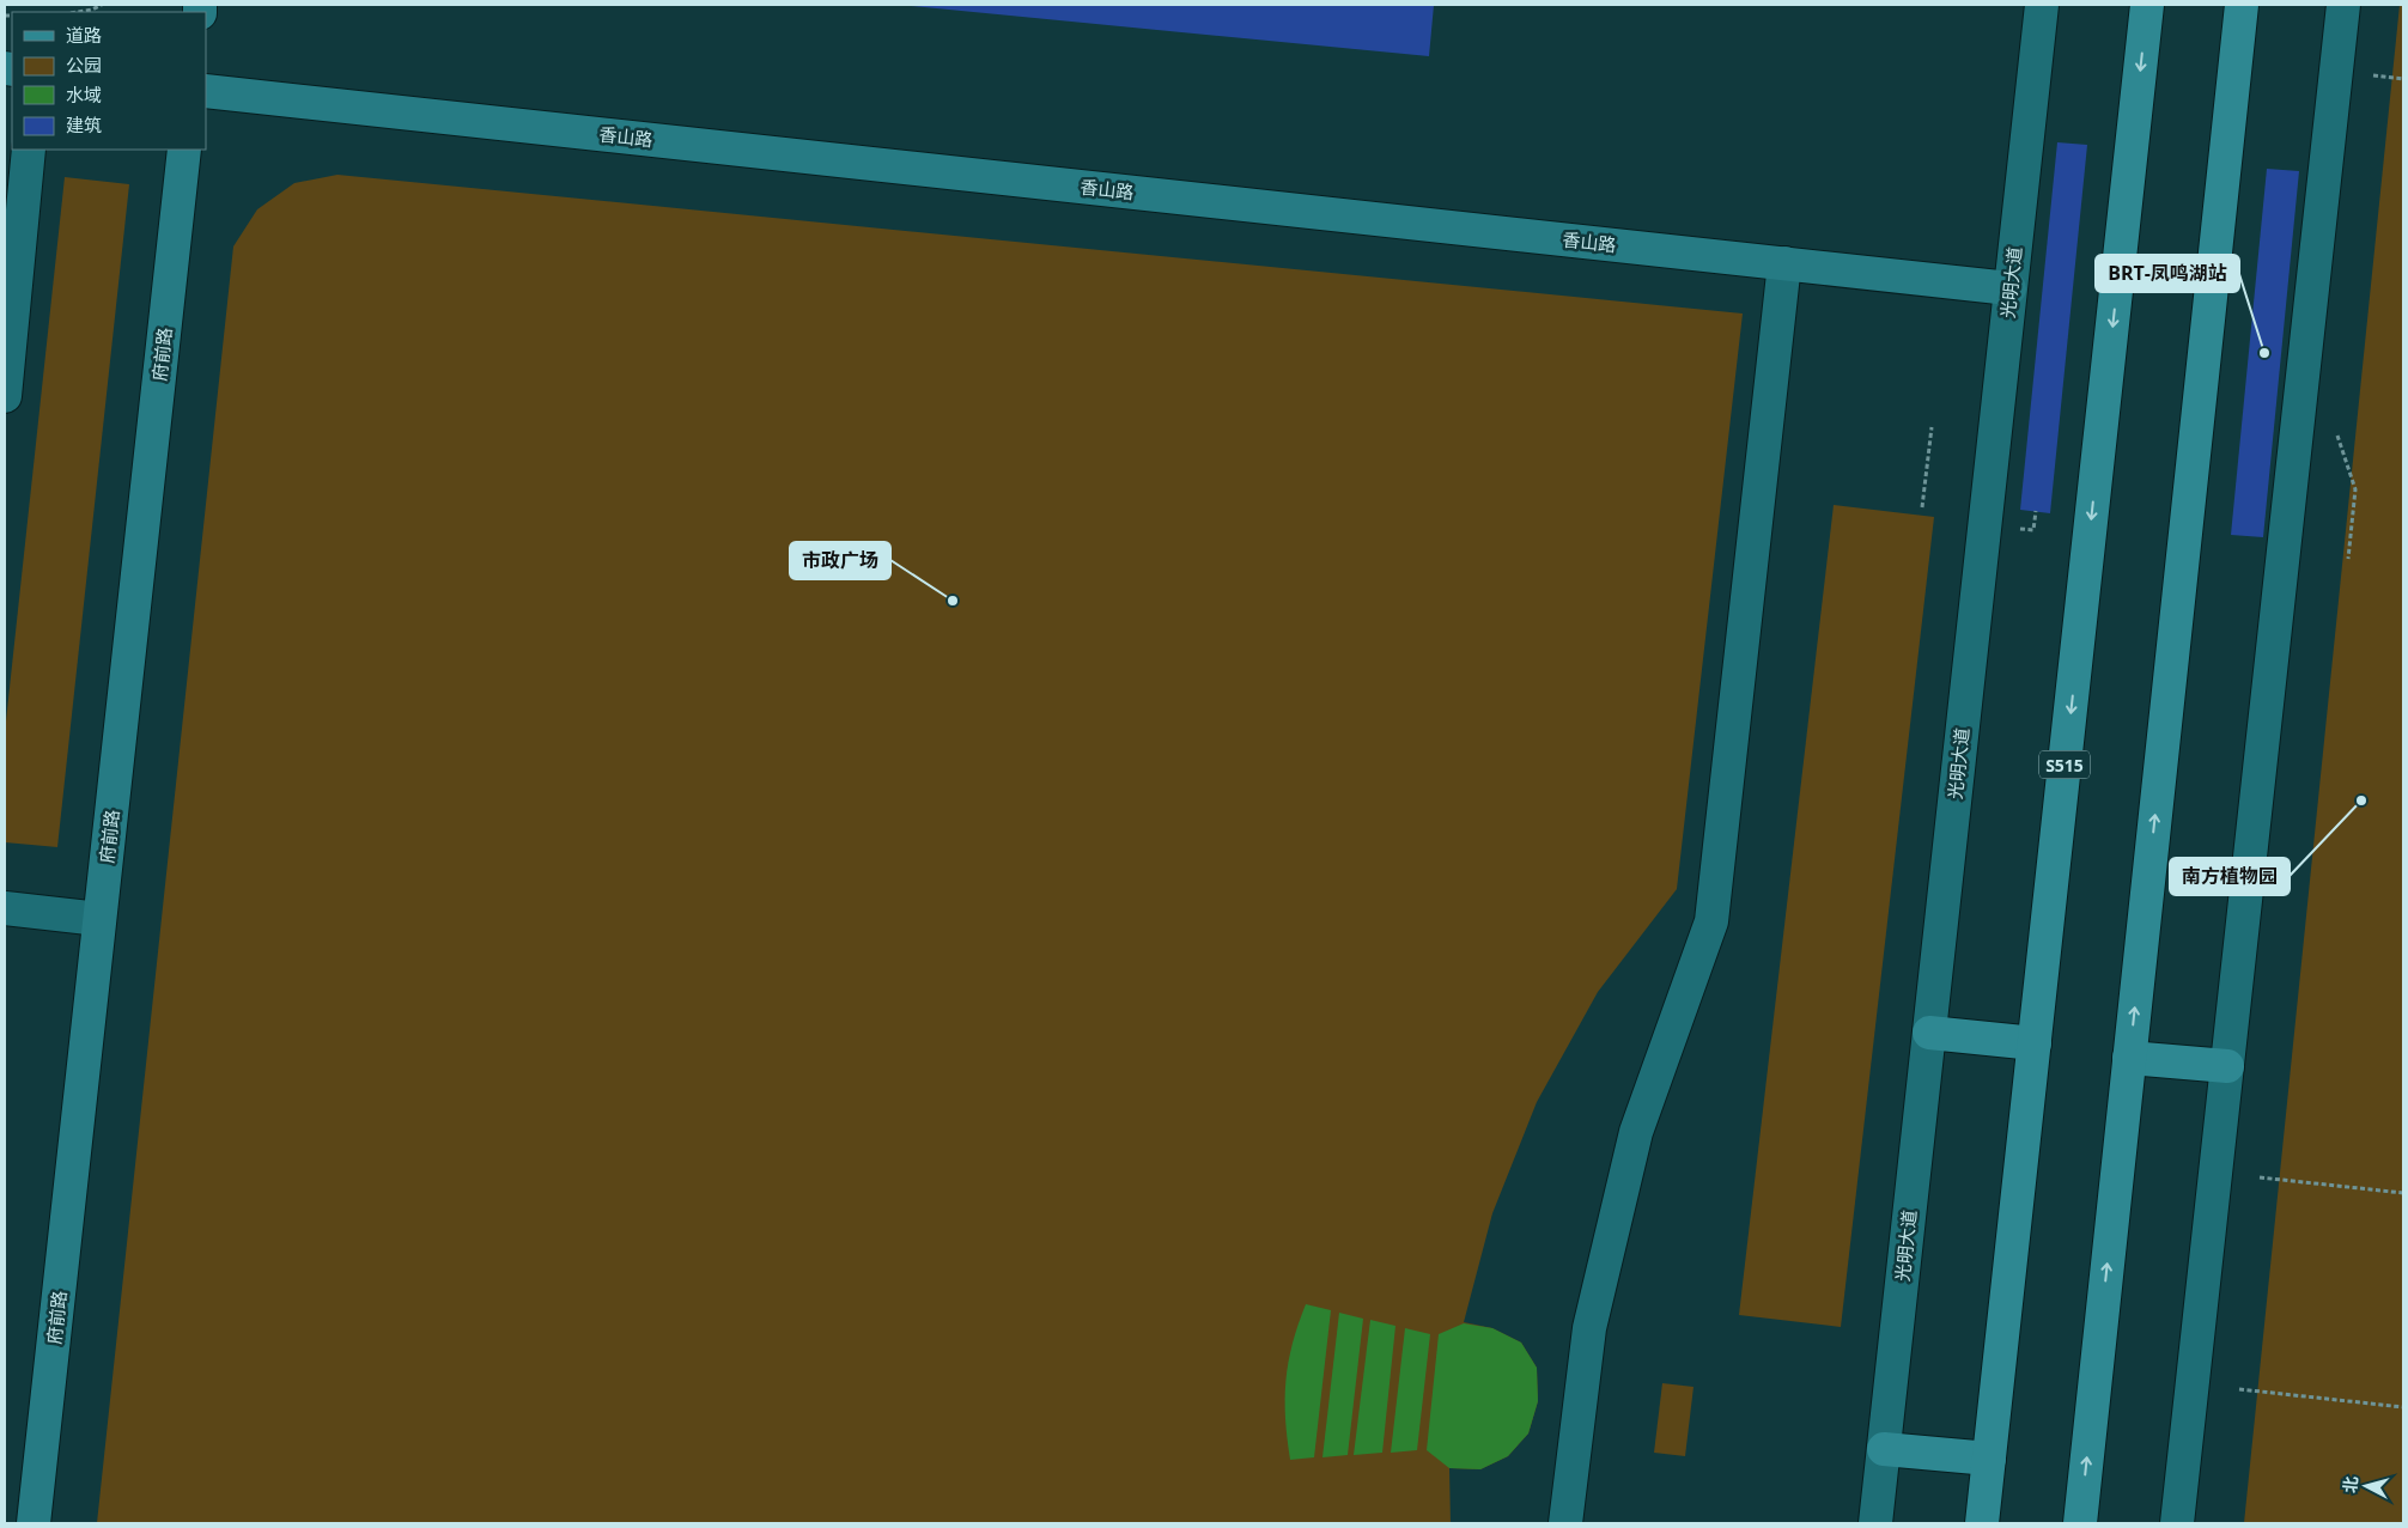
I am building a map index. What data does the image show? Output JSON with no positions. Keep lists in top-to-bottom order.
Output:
{
  "streets": {
    "main road": ["S515"],
    "street": ["香山路", "光明大道", "府前路"]
  },
  "crossings": [
    ["香山路", "光明大道"]
  ],
  "places": ["BRT-凤鸣湖站", "市政广场", "南方植物园"],
  "legend": [
    "道路",
    "公园",
    "水域",
    "建筑"
  ],
  "north": "left"
}
